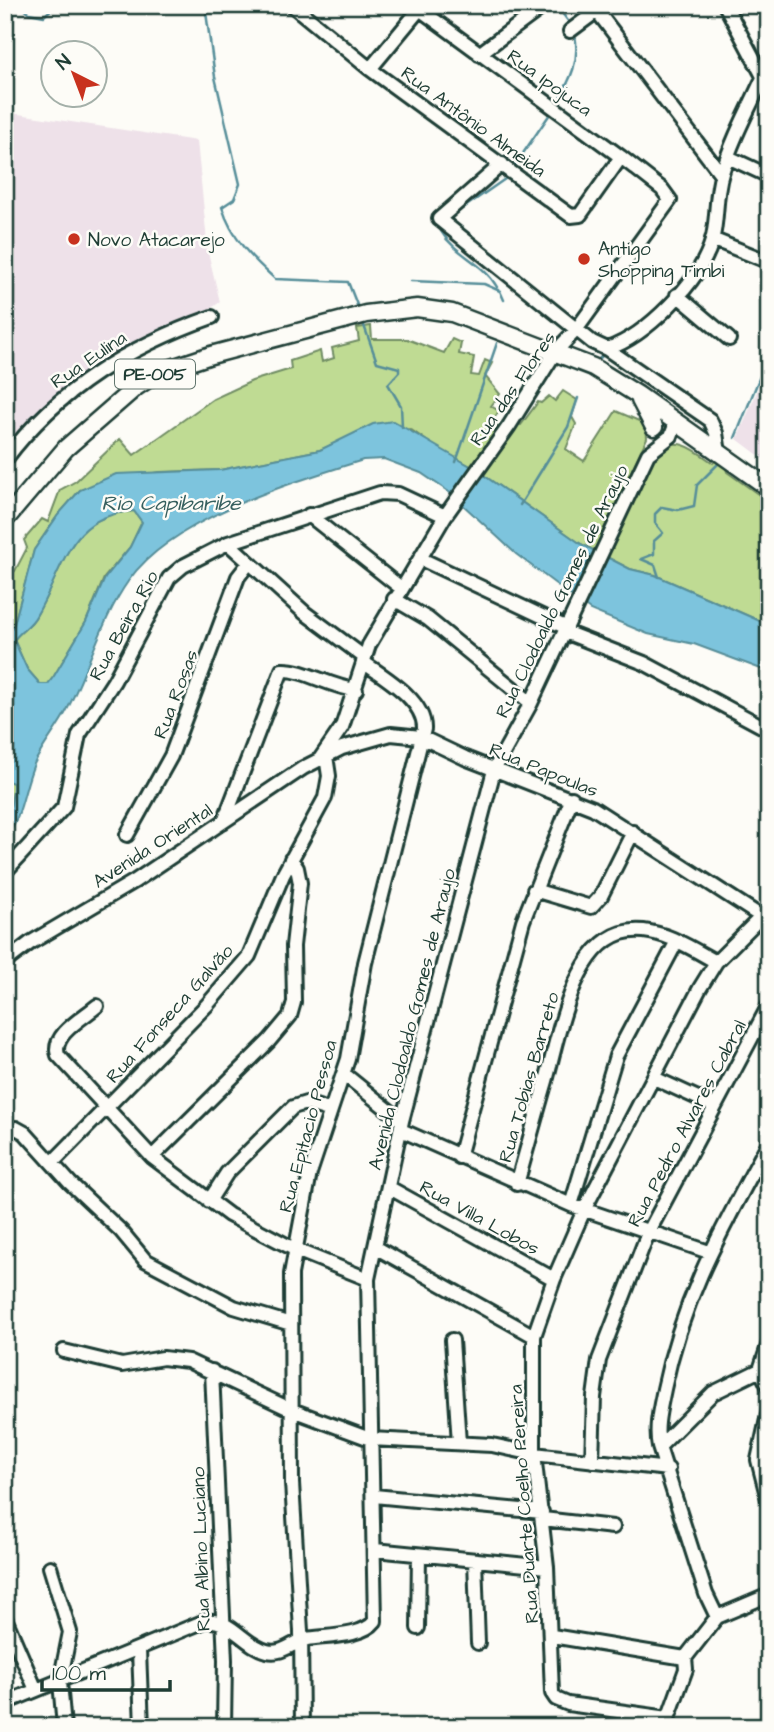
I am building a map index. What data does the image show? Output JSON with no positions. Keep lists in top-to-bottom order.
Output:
{
  "streets": {
    "main road": ["PE-005"],
    "street": [
      "Rua Ipojuca",
      "Rua Antônio Almeida",
      "Rua Eulina",
      "Rua das Flores",
      "Rua Clodoaldo Gomes de Araujo",
      "Rua Beira Rio",
      "Rua Rosas",
      "Rua Papoulas",
      "Avenida Oriental",
      "Rua Fonseca Galvão",
      "Avenida Clodoaldo Gomes de Araujo",
      "Rua Tobias Barreto",
      "Rua Pedro Alvares Cabral",
      "Rua Epitacio Pessoa",
      "Rua Villa Lobos",
      "Rua Duarte Coelho Pereira",
      "Rua Albino Luciano"
    ]
  },
  "crossings": [
    ["Rua Ipojuca", "Rua Antônio Almeida"],
    ["Rua Ipojuca", "Rua das Flores"],
    ["PE-005", "Rua das Flores"],
    ["PE-005", "Rua Clodoaldo Gomes de Araujo"],
    ["Rua das Flores", "Rua Beira Rio"],
    ["Rua das Flores", "Avenida Oriental"],
    ["Rua Clodoaldo Gomes de Araujo", "Rua Papoulas"],
    ["Rua Clodoaldo Gomes de Araujo", "Avenida Clodoaldo Gomes de Araujo"],
    ["Rua Beira Rio", "Avenida Oriental"],
    ["Rua Papoulas", "Avenida Oriental"],
    ["Rua Papoulas", "Rua Fonseca Galvão"],
    ["Rua Papoulas", "Avenida Clodoaldo Gomes de Araujo"],
    ["Rua Papoulas", "Rua Epitacio Pessoa"],
    ["Rua Papoulas", "Rua Duarte Coelho Pereira"],
    ["Avenida Oriental", "Rua Fonseca Galvão"],
    ["Avenida Clodoaldo Gomes de Araujo", "Rua Epitacio Pessoa"],
    ["Avenida Clodoaldo Gomes de Araujo", "Rua Villa Lobos"],
    ["Rua Tobias Barreto", "Rua Duarte Coelho Pereira"],
    ["Rua Villa Lobos", "Rua Duarte Coelho Pereira"]
  ],
  "water": ["Rio Capibaribe"],
  "places": ["Novo Atacarejo", "Antigo Shopping Timbi"],
  "scale_bar": "100 m",
  "north": "top left"
}
